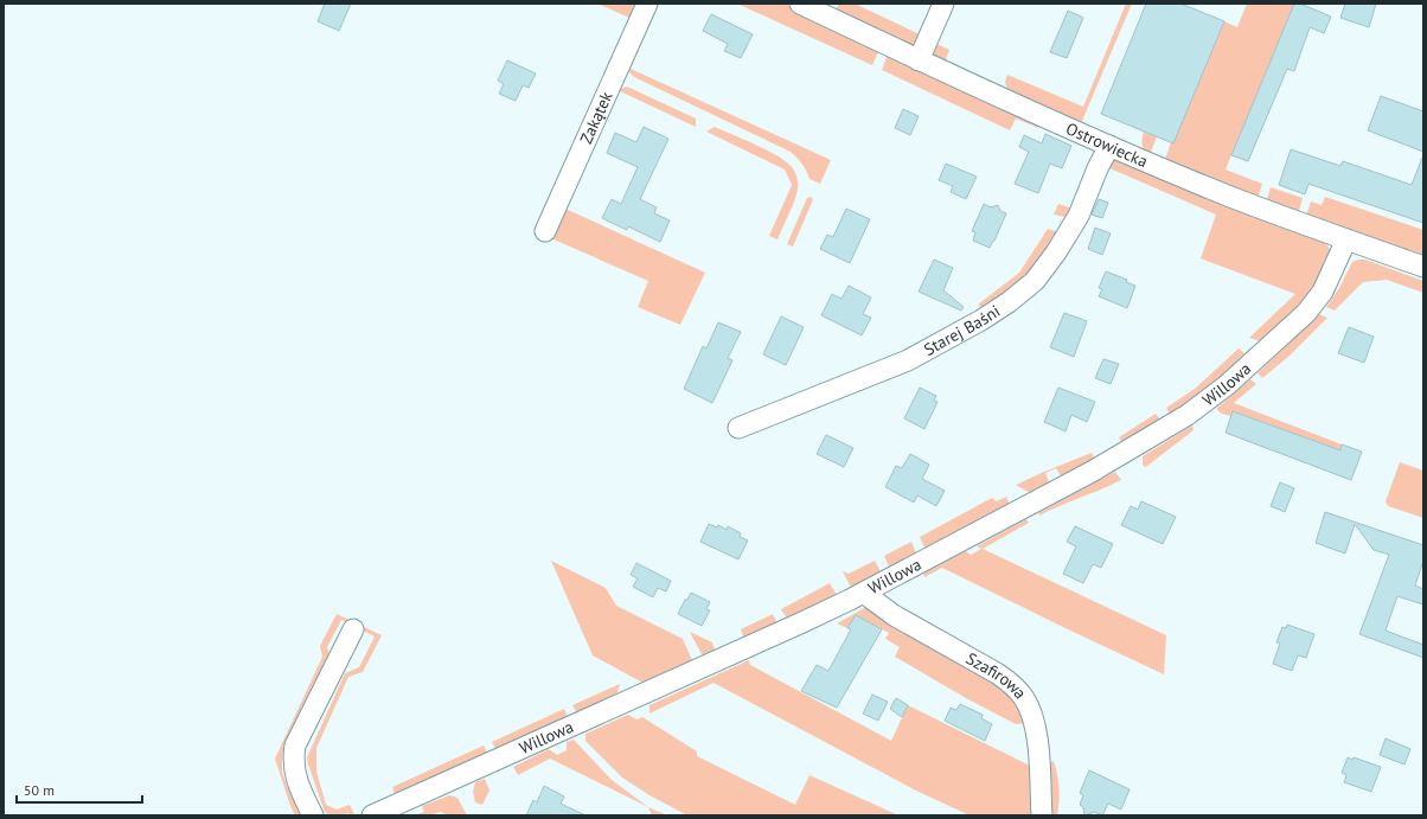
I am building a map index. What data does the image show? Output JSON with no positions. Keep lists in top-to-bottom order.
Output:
{
  "streets": {
    "street": [
      "Zakątek",
      "Ostrowiecka",
      "Starej Baśni",
      "Willowa",
      "Szafirowa"
    ]
  },
  "crossings": [
    ["Ostrowiecka", "Starej Baśni"],
    ["Ostrowiecka", "Willowa"],
    ["Willowa", "Szafirowa"]
  ],
  "scale_bar": "50 m"
}
